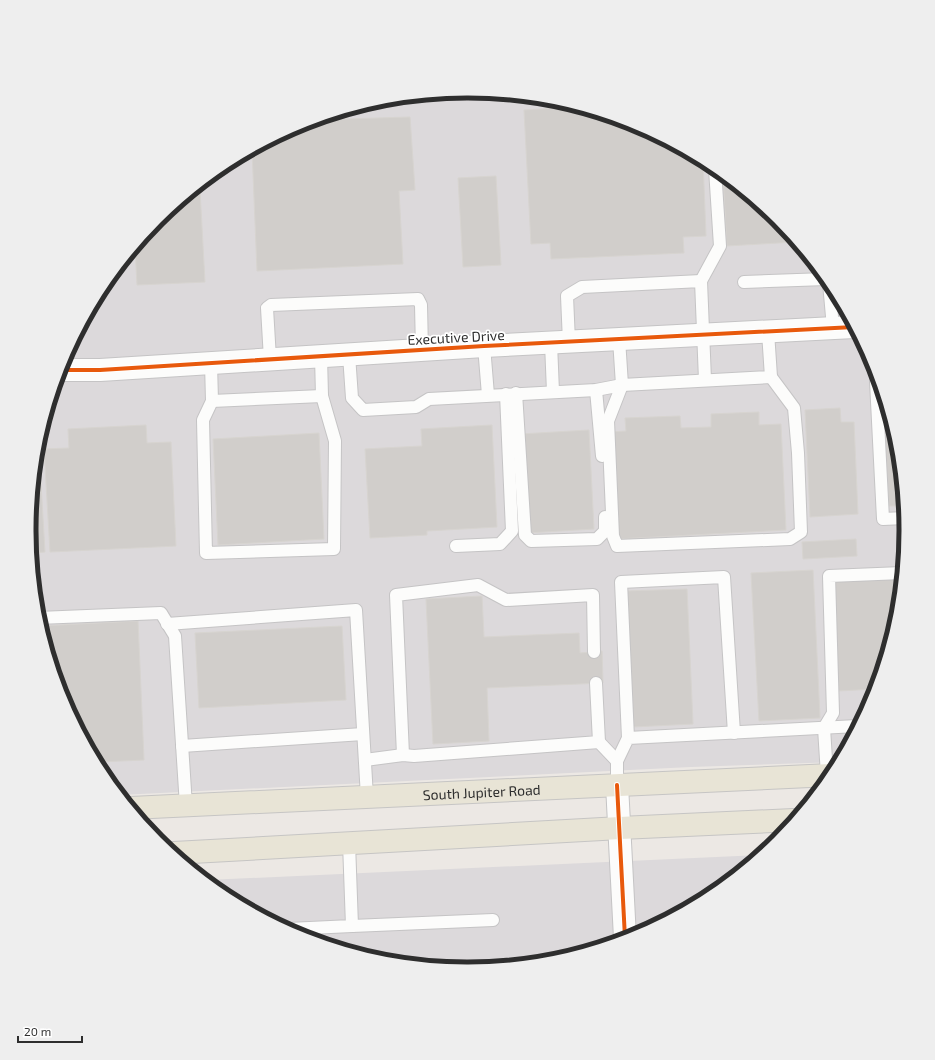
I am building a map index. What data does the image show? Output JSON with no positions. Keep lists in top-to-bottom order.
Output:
{
  "streets": {
    "main road": ["South Jupiter Road"],
    "street": ["Executive Drive"]
  },
  "scale_bar": "20 m"
}
